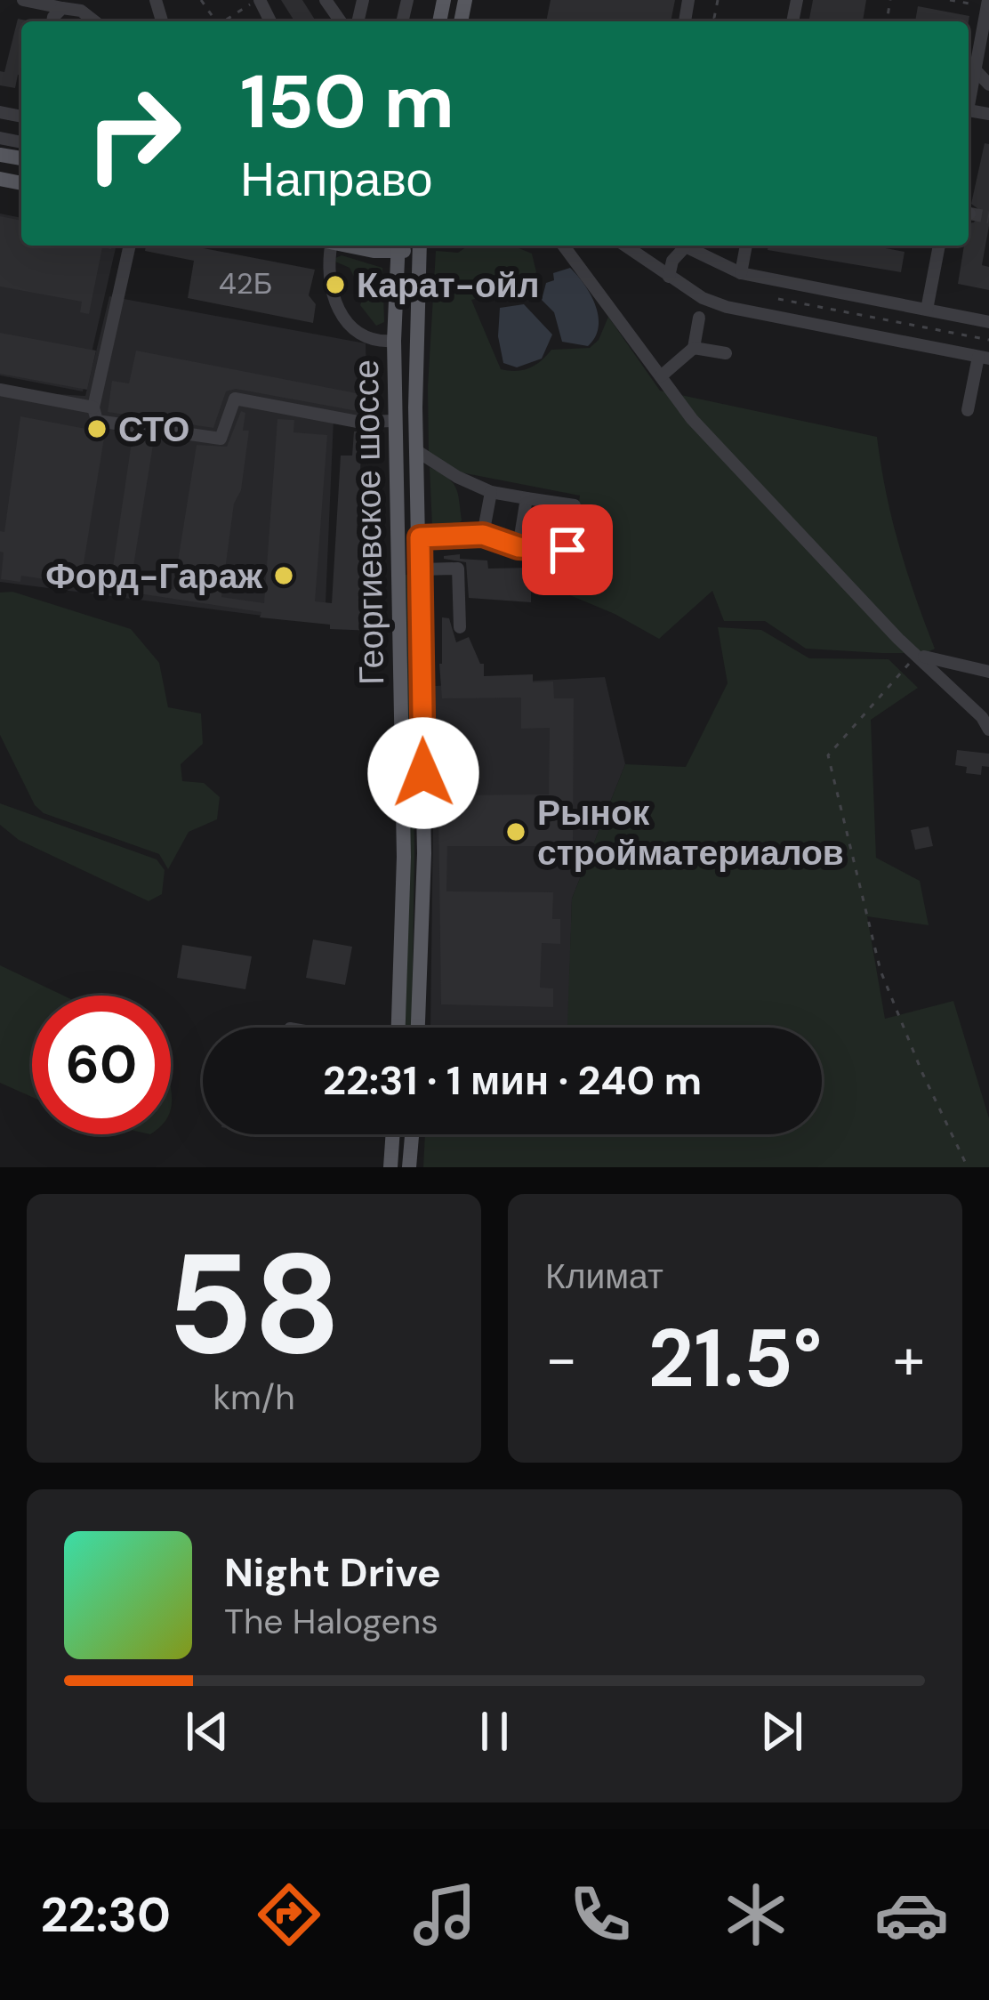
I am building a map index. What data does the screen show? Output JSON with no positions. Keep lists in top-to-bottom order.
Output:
{
  "streets": {
    "main road": ["Георгиевское шоссе"]
  },
  "places": [
    "Карат-ойл",
    "СТО",
    "Форд-Гараж",
    "Рынок стройматериалов"
  ],
  "house_numbers": ["42Б"],
  "page": {
    "turn": ["150 m", "Направо"],
    "limit": "60",
    "trip": "22:31 · 1 мин · 240 m",
    "tile": [
      ["58", "km/h"],
      "Климат"
    ],
    "heat": ["−", "21.5°", "+"],
    "song": ["Night Drive", "The Halogens"],
    "tabs": "22:30"
  }
}
